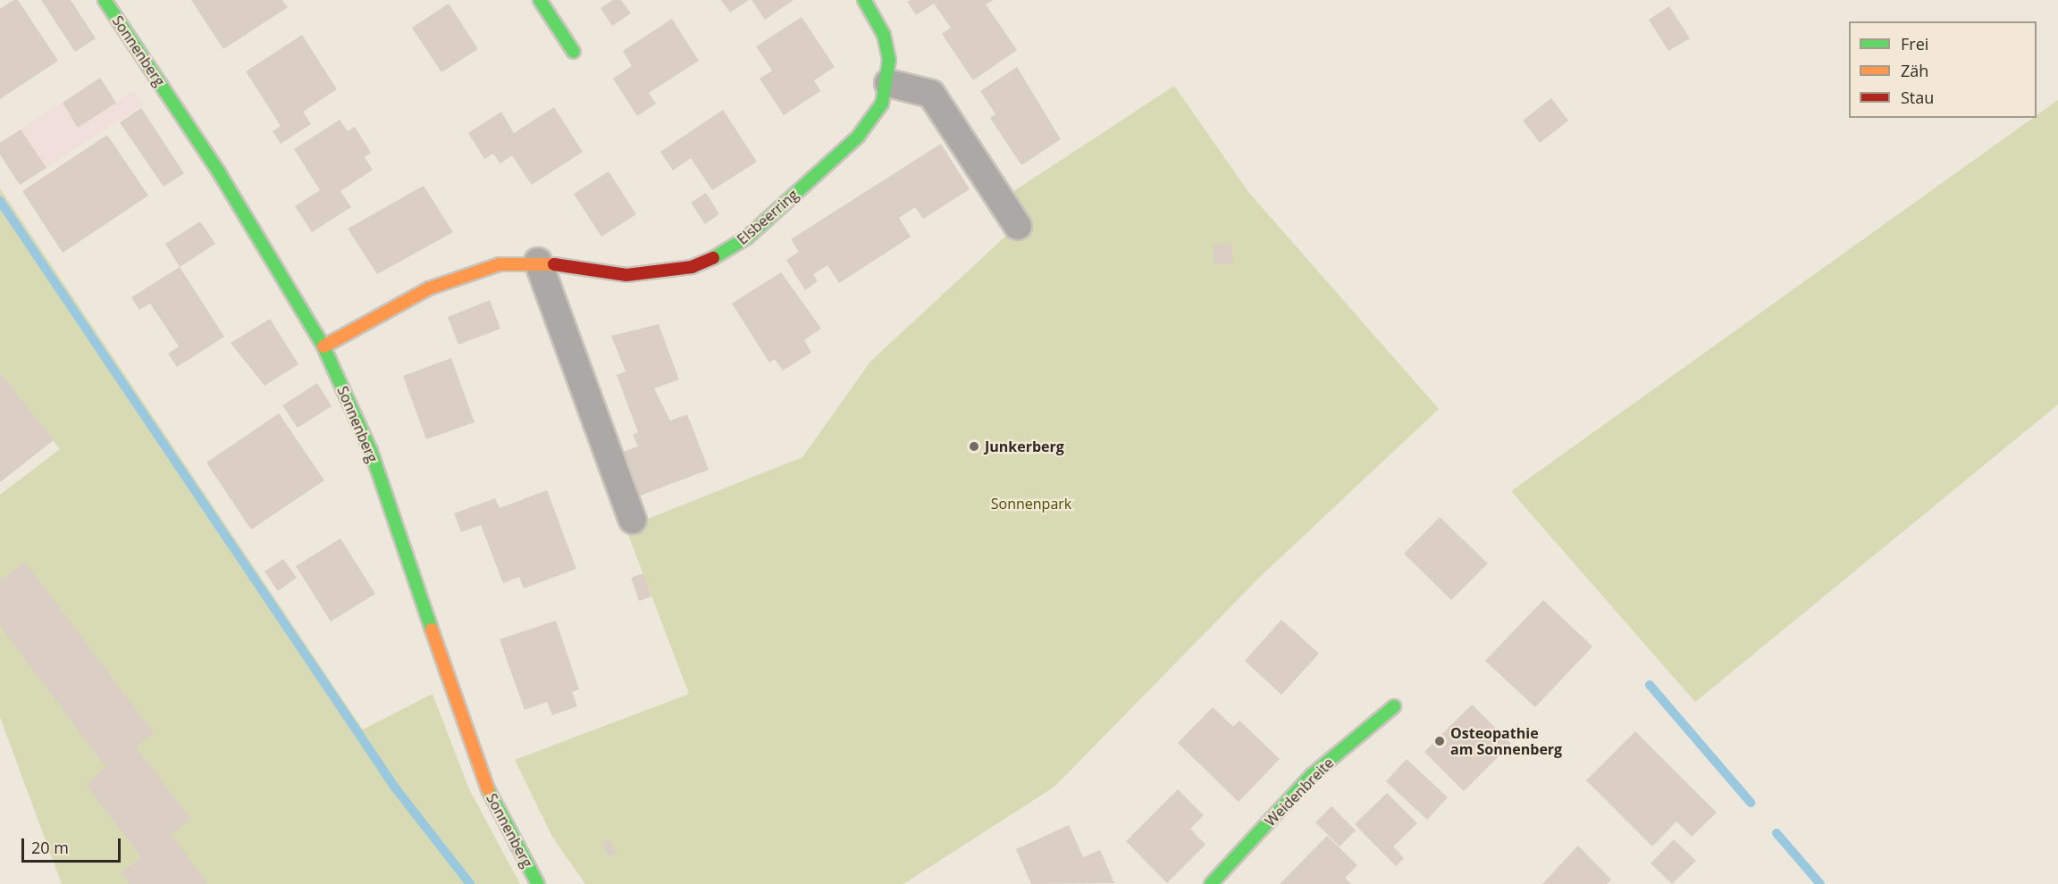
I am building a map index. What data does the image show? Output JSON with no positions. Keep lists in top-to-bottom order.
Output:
{
  "streets": {
    "street": ["Sonnenberg", "Elsbeerring", "Weidenbreite"]
  },
  "crossings": [
    ["Sonnenberg", "Elsbeerring"]
  ],
  "parks": ["Sonnenpark"],
  "places": ["Junkerberg", "Osteopathie am Sonnenberg"],
  "legend": ["Frei", "Zäh", "Stau"],
  "scale_bar": "20 m"
}
